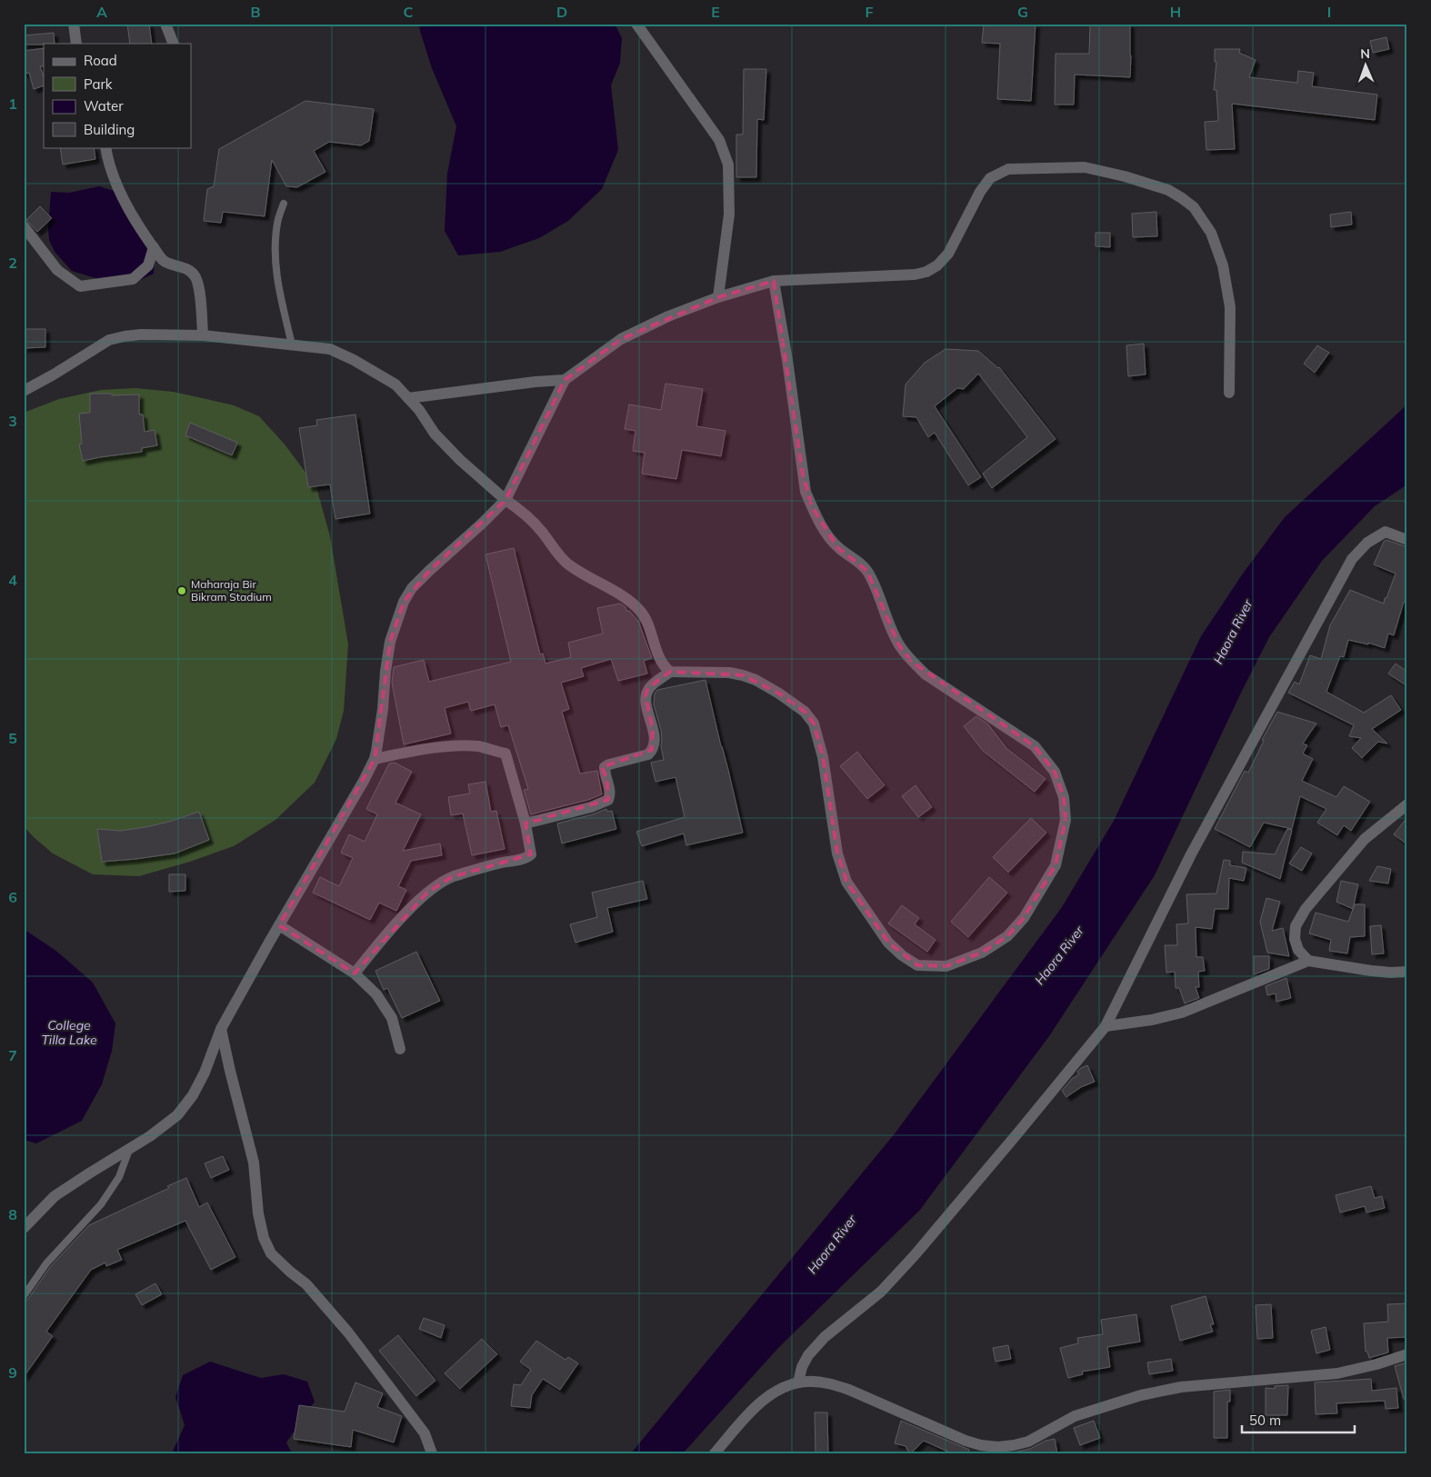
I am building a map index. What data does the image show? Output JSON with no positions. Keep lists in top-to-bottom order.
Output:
{
  "water": ["Haora River", "College Tilla Lake"],
  "places": ["Maharaja Bir Bikram Stadium"],
  "legend": [
    "Road",
    "Park",
    "Water",
    "Building"
  ],
  "scale_bar": "50 m",
  "north": "top",
  "grid": {
    "columns": [
      "A",
      "B",
      "C",
      "D",
      "E",
      "F",
      "G",
      "H",
      "I"
    ],
    "rows": [
      "1",
      "2",
      "3",
      "4",
      "5",
      "6",
      "7",
      "8",
      "9"
    ]
  }
}
